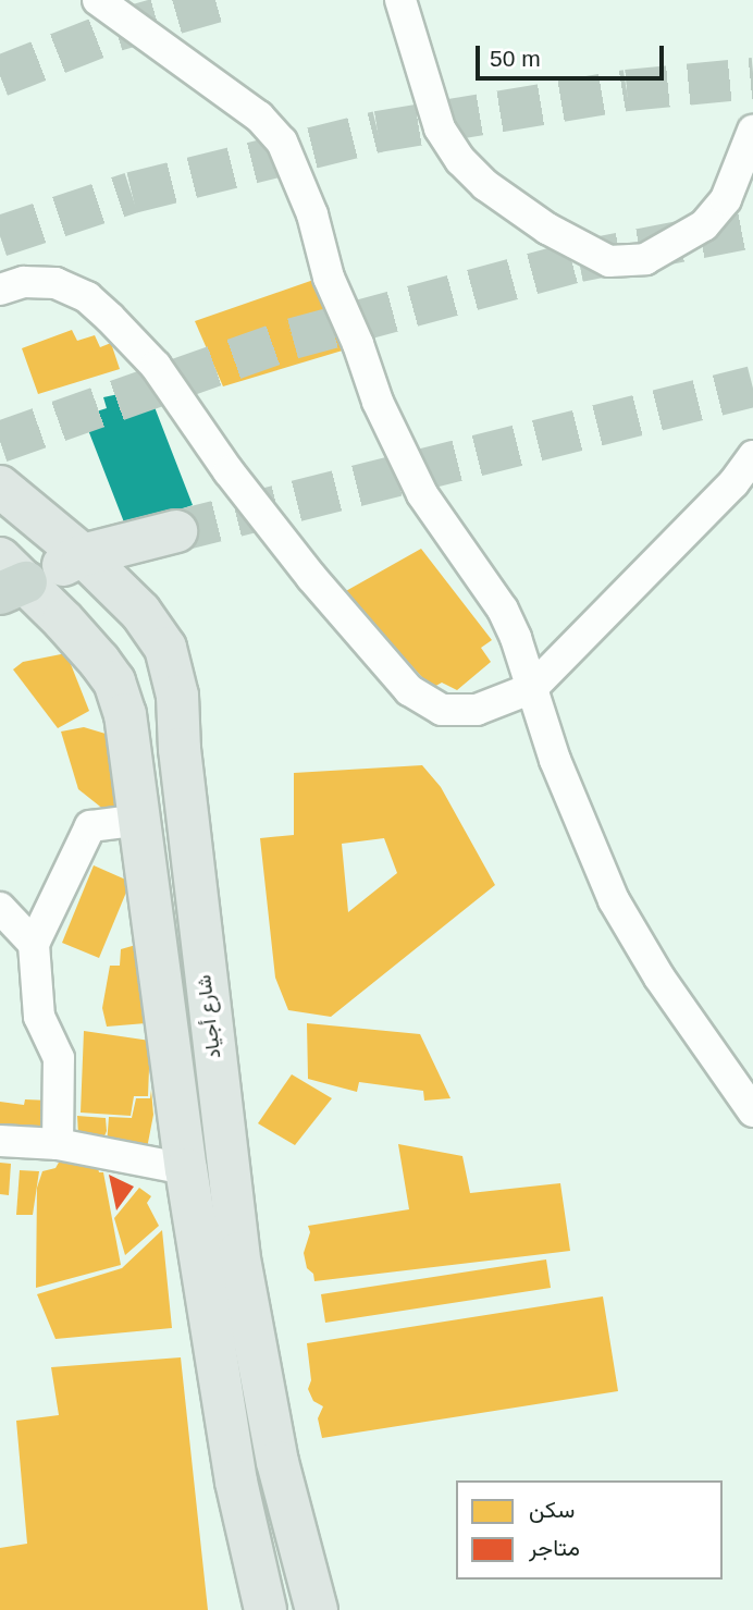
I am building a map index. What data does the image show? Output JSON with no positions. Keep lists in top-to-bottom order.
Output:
{
  "streets": {
    "main road": ["شارع أجياد"]
  },
  "legend": ["سكن", "متاجر"],
  "scale_bar": "50 m"
}
